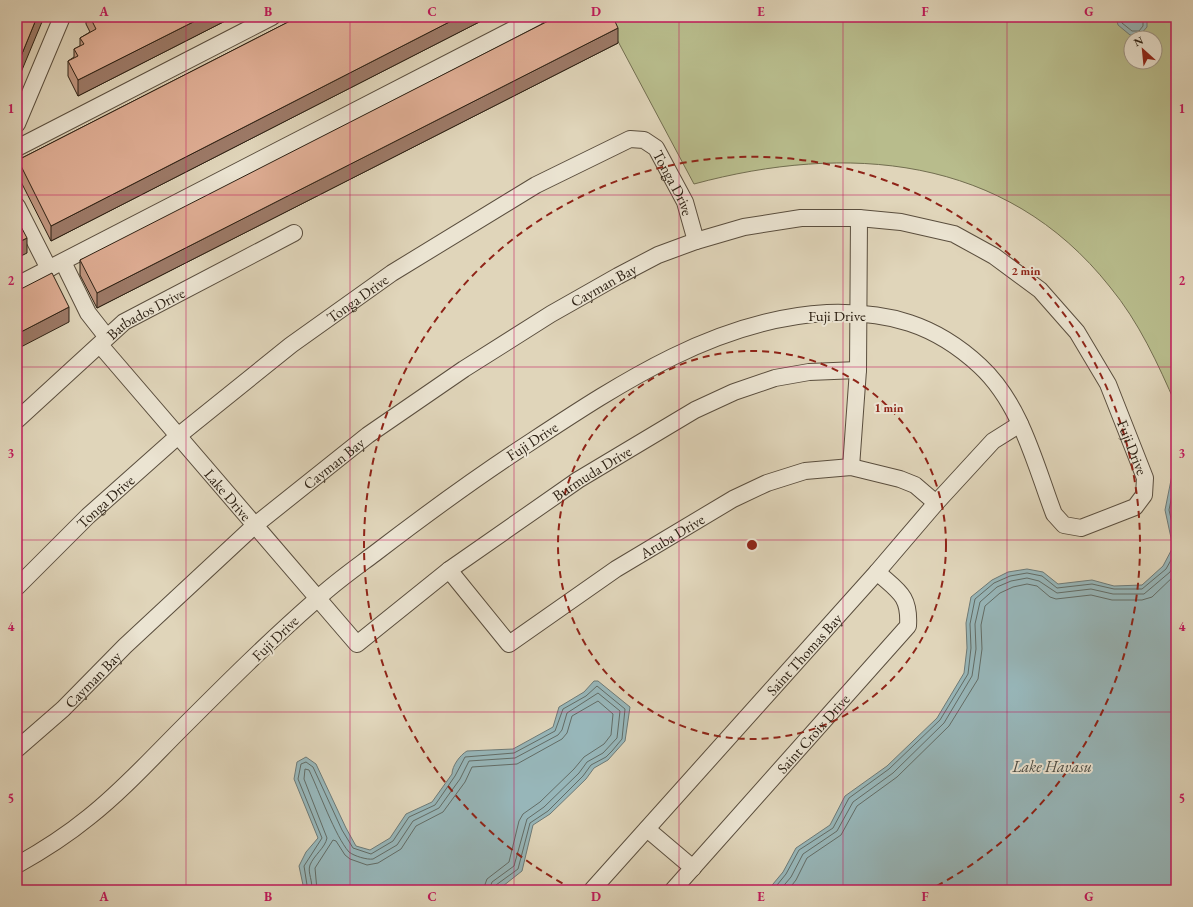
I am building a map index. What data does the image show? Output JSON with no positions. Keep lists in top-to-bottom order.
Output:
{
  "streets": {
    "street": [
      "Tonga Drive",
      "Cayman Bay",
      "Barbados Drive",
      "Fuji Drive",
      "Burmuda Drive",
      "Lake Drive",
      "Aruba Drive",
      "Saint Thomas Bay",
      "Saint Croix Drive"
    ]
  },
  "crossings": [
    ["Tonga Drive", "Cayman Bay"],
    ["Tonga Drive", "Fuji Drive"],
    ["Tonga Drive", "Lake Drive"],
    ["Cayman Bay", "Fuji Drive"],
    ["Cayman Bay", "Lake Drive"],
    ["Barbados Drive", "Lake Drive"],
    ["Fuji Drive", "Lake Drive"],
    ["Fuji Drive", "Saint Thomas Bay"],
    ["Burmuda Drive", "Lake Drive"],
    ["Burmuda Drive", "Aruba Drive"],
    ["Aruba Drive", "Saint Thomas Bay"],
    ["Saint Thomas Bay", "Saint Croix Drive"]
  ],
  "water": ["Lake Havasu"],
  "north": "top left",
  "grid": {
    "columns": [
      "A",
      "B",
      "C",
      "D",
      "E",
      "F",
      "G"
    ],
    "rows": [
      "1",
      "2",
      "3",
      "4",
      "5"
    ]
  },
  "rings": ["2 min", "1 min"]
}
